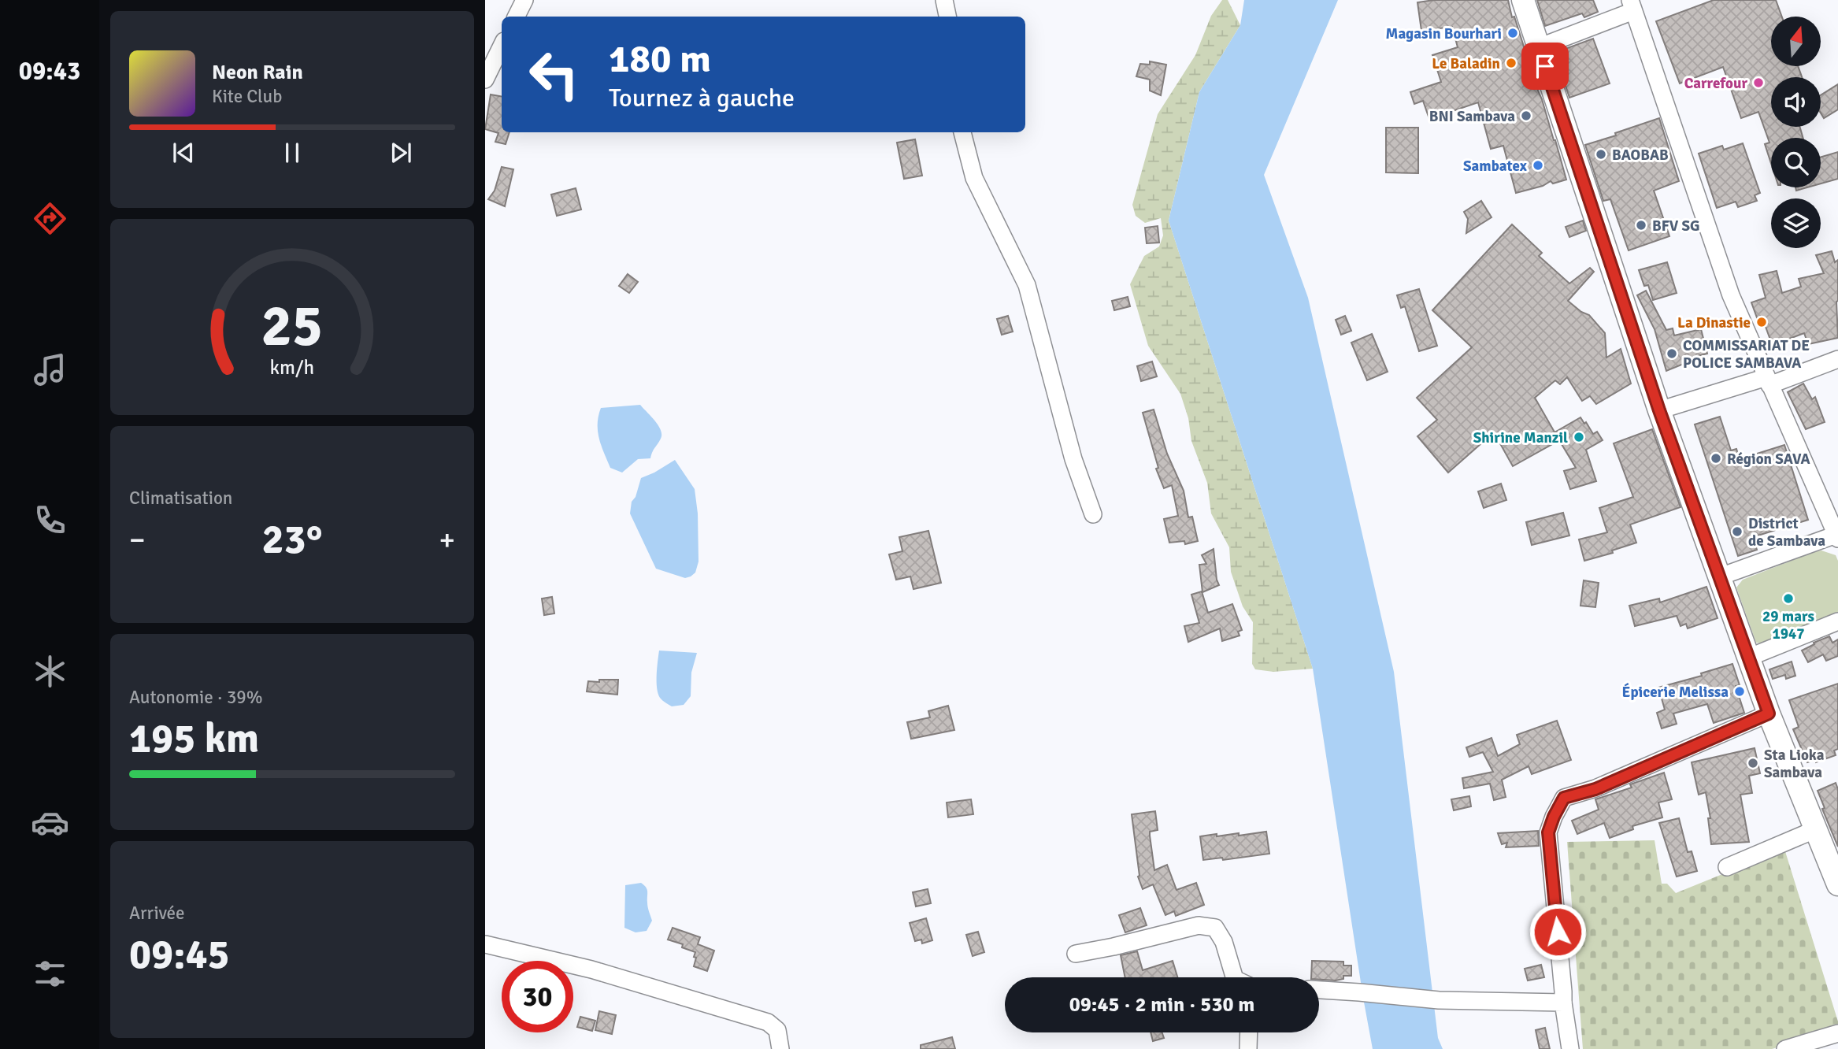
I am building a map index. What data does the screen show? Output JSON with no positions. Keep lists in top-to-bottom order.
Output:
{
  "places": [
    "Magasin Bourhari",
    "Le Baladin",
    "Carrefour",
    "BNI Sambava",
    "BAOBAB",
    "Sambatex",
    "BFV SG",
    "La Dinastie",
    "COMMISSARIAT DE POLICE SAMBAVA",
    "Shirine Manzil",
    "Région SAVA",
    "District de Sambava",
    "29 mars 1947",
    "Épicerie Melissa",
    "Sta Lioka Sambava"
  ],
  "north": "top",
  "page": {
    "tabs": "09:43",
    "turn": ["180 m", "Tournez à gauche"],
    "song": ["Neon Rain", "Kite Club"],
    "tile": [
      "Climatisation",
      ["Autonomie · 39%", "195 km"],
      ["Arrivée", "09:45"]
    ],
    "heat": ["−", "23°", "+"],
    "limit": "30",
    "trip": "09:45 · 2 min · 530 m",
    "gauge": ["25", "km/h"]
  }
}
